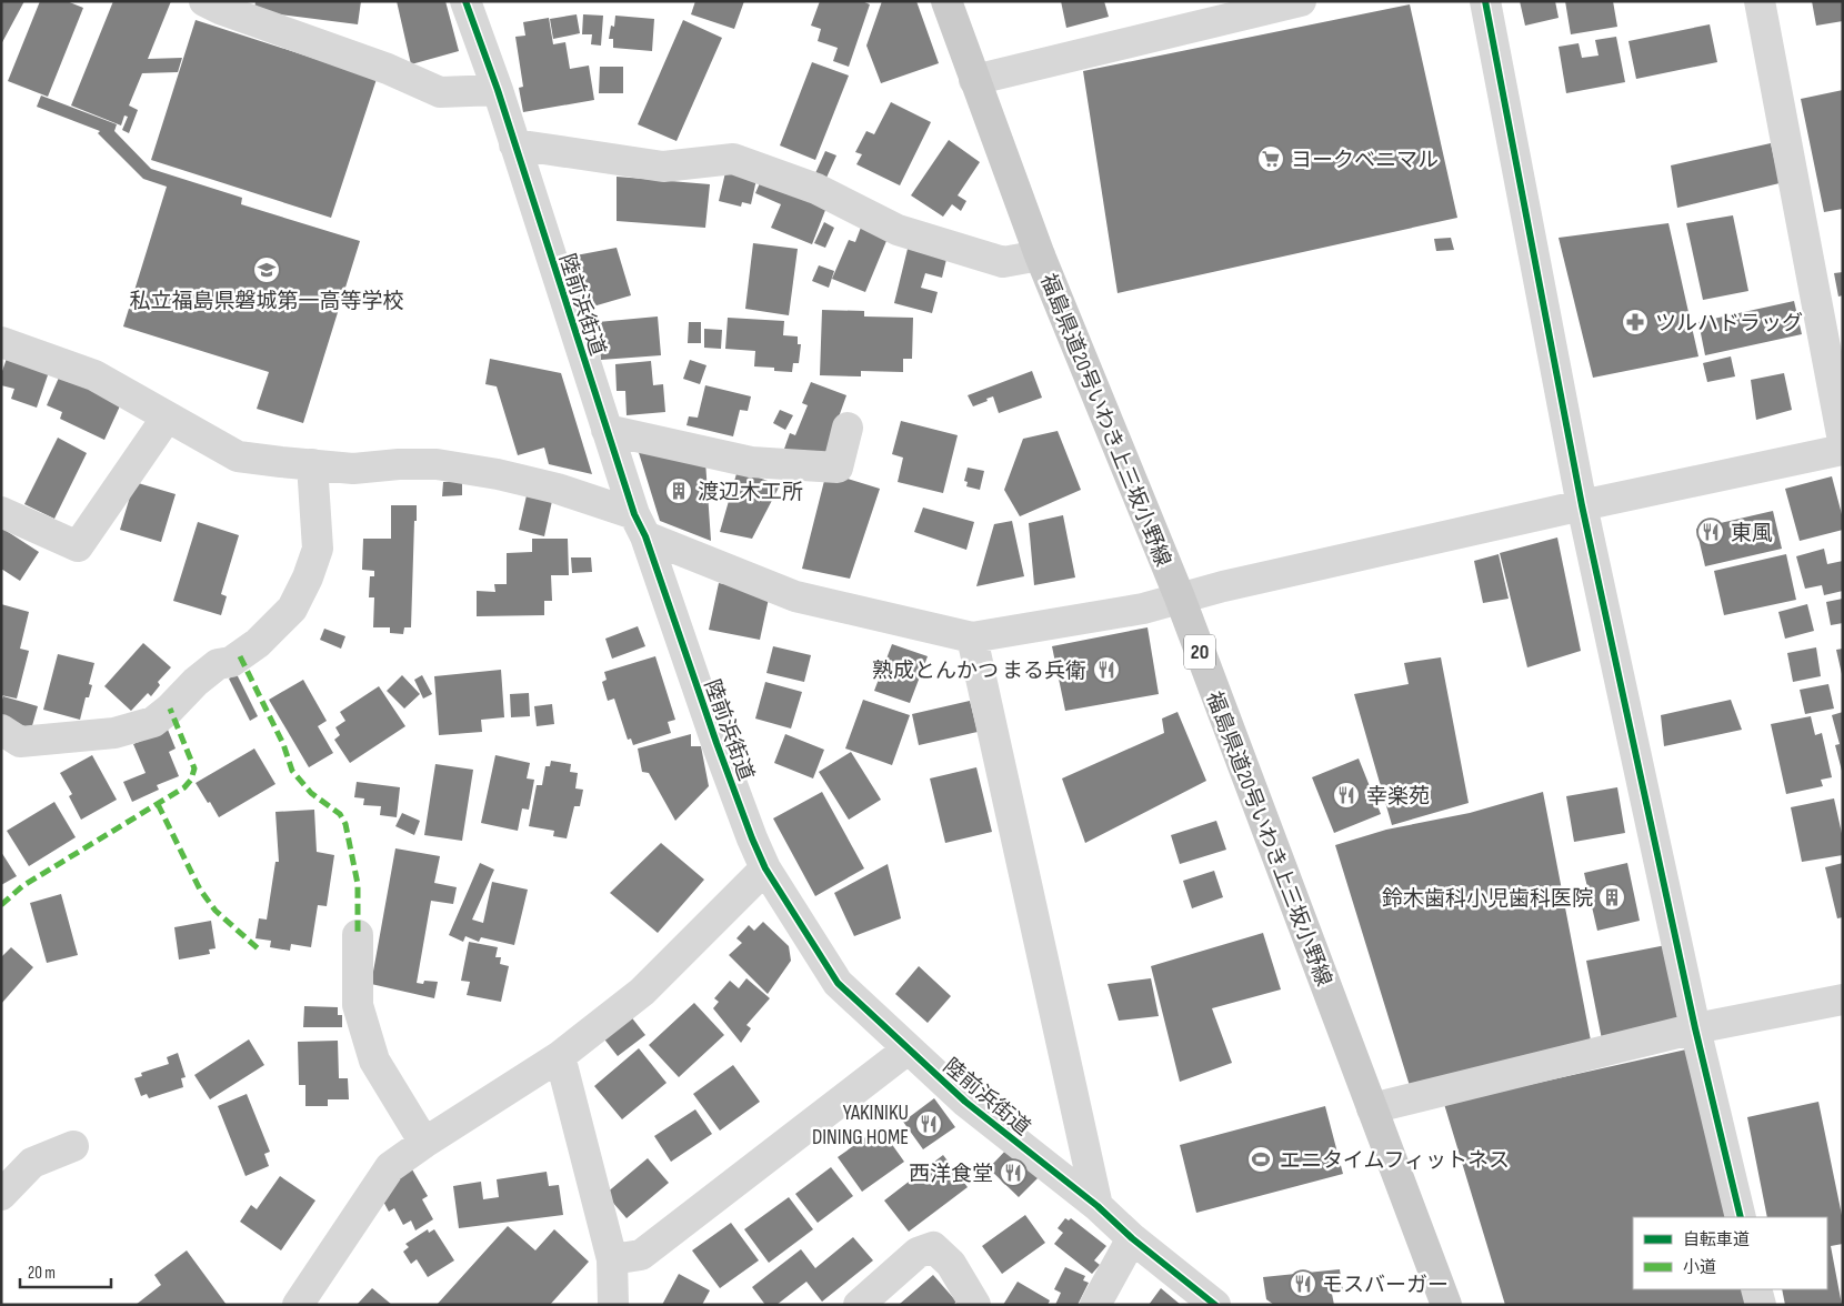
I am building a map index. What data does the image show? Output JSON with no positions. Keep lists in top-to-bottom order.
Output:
{
  "streets": {
    "main road": ["福島県道20号いわき上三坂小野線", "20"],
    "street": ["陸前浜街道"]
  },
  "places": {
    "supermarket": ["ヨークベニマル"],
    "school or university": ["私立福島県磐城第一高等学校"],
    "pharmacy": ["ツルハドラッグ"],
    "building": ["渡辺木工所", "鈴木歯科小児歯科医院"],
    "restaurant": [
      "東風",
      "熟成とんかつ まる兵衛",
      "幸楽苑",
      "YAKINIKU DINING HOME",
      "西洋食堂",
      "モスバーガー"
    ],
    "sports": ["エニタイムフィットネス"]
  },
  "legend": ["自転車道", "小道"],
  "scale_bar": "20 m"
}
